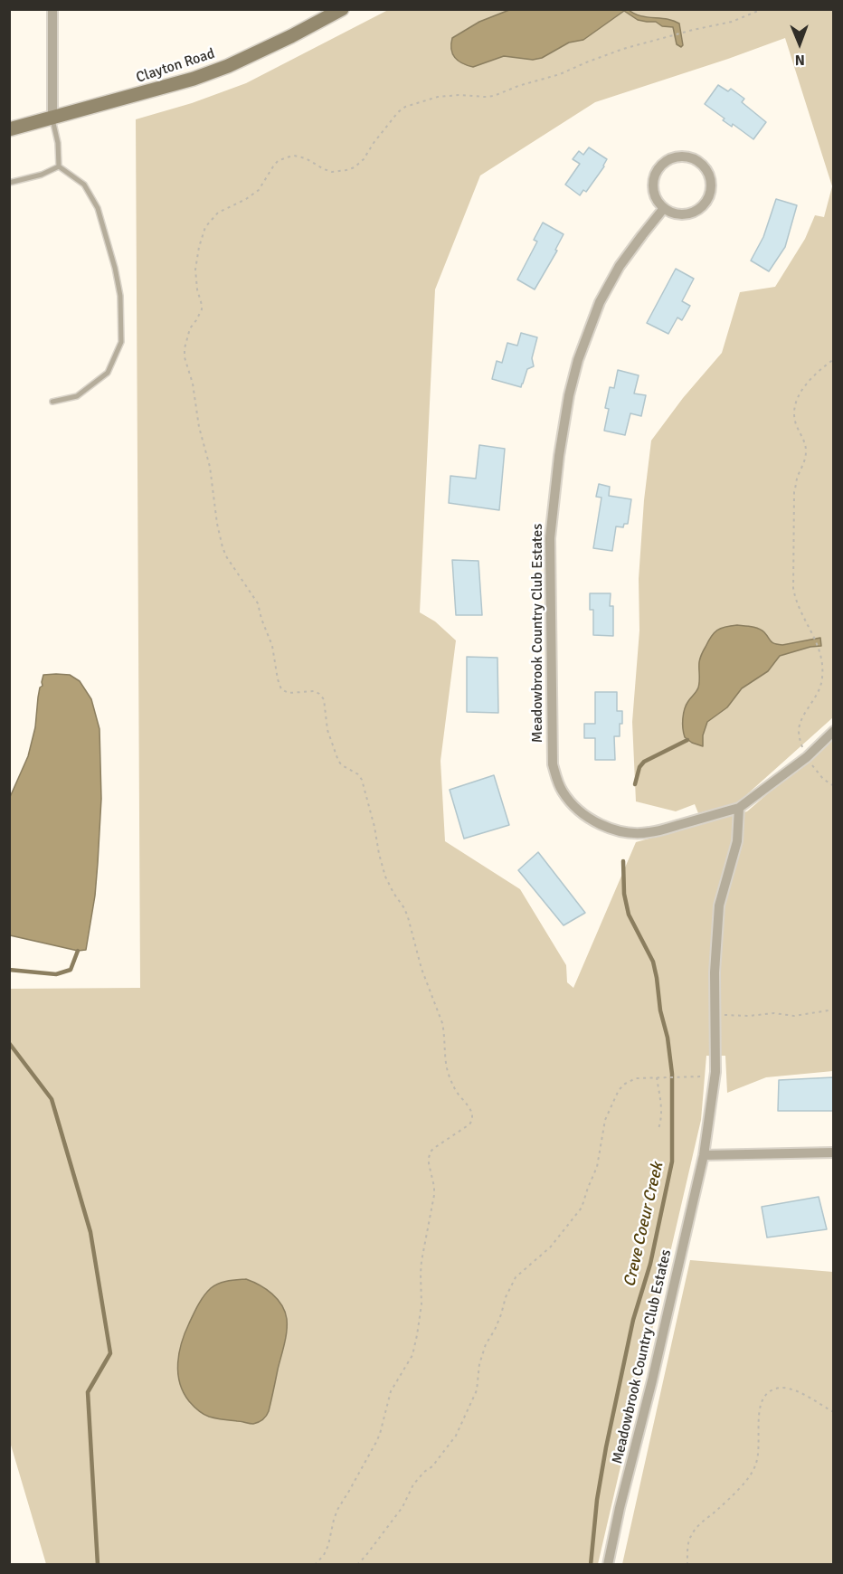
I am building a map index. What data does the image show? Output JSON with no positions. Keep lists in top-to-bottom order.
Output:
{
  "streets": {
    "main road": ["Clayton Road"],
    "street": ["Meadowbrook Country Club Estates"]
  },
  "water": ["Creve Coeur Creek"],
  "north": "bottom"
}
